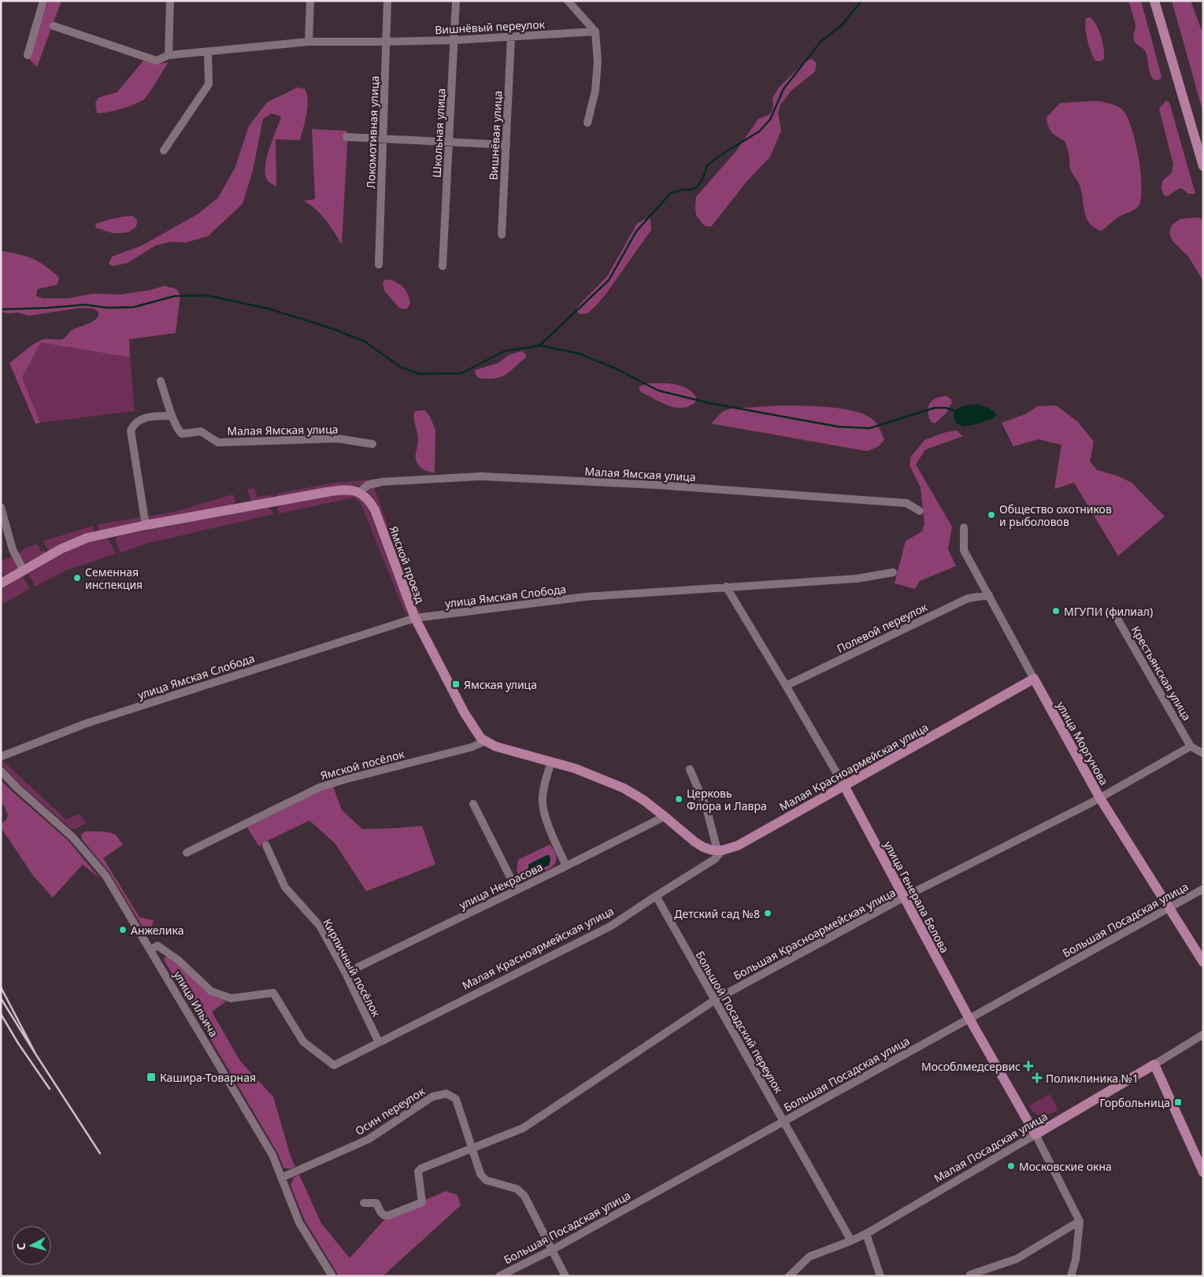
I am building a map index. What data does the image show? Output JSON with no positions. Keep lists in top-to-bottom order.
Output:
{
  "streets": {
    "main road": [
      "Ямской проезд",
      "улица Моргунова",
      "Малая Красноармейская улица",
      "улица Генерала Белова",
      "Малая Посадская улица"
    ],
    "street": [
      "Вишнёвый переулок",
      "Локомотивная улица",
      "Школьная улица",
      "Вишнёвая улица",
      "Малая Ямская улица",
      "улица Ямская Слобода",
      "Полевой переулок",
      "Крестьянская улица",
      "Ямской посёлок",
      "улица Некрасова",
      "Большая Посадская улица",
      "Большая Красноармейская улица",
      "Кирпичный посёлок",
      "улица Ильича",
      "Большой Посадский переулок",
      "Осин переулок"
    ]
  },
  "crossings": [
    ["Вишнёвый переулок", "Локомотивная улица"],
    ["Вишнёвый переулок", "Школьная улица"],
    ["Вишнёвый переулок", "Вишнёвая улица"],
    ["Малая Ямская улица", "Ямской проезд"],
    ["Ямской проезд", "улица Ямская Слобода"],
    ["Ямской проезд", "Ямской посёлок"],
    ["улица Ямская Слобода", "улица Генерала Белова"],
    ["Полевой переулок", "улица Моргунова"],
    ["Полевой переулок", "улица Генерала Белова"],
    ["Крестьянская улица", "Большая Красноармейская улица"],
    ["улица Моргунова", "Малая Красноармейская улица"],
    ["улица Моргунова", "Большая Посадская улица"],
    ["улица Моргунова", "Большая Красноармейская улица"],
    ["Малая Красноармейская улица", "улица Генерала Белова"],
    ["Малая Красноармейская улица", "Кирпичный посёлок"],
    ["Малая Красноармейская улица", "улица Ильича"],
    ["Малая Красноармейская улица", "Большой Посадский переулок"],
    ["улица Некрасова", "Кирпичный посёлок"],
    ["улица Генерала Белова", "Большая Посадская улица"],
    ["улица Генерала Белова", "Большая Красноармейская улица"],
    ["улица Генерала Белова", "Малая Посадская улица"],
    ["Большая Посадская улица", "Большой Посадский переулок"],
    ["Большая Посадская улица", "Осин переулок"],
    ["Большая Красноармейская улица", "Большой Посадский переулок"],
    ["Большая Красноармейская улица", "Осин переулок"],
    ["улица Ильича", "Осин переулок"],
    ["Большой Посадский переулок", "Малая Посадская улица"]
  ],
  "places": {
    "other": [
      "Общество охотников и рыболовов",
      "Семенная инспекция",
      "МГУПИ (филиал)",
      "Церковь Флора и Лавра",
      "Детский сад №8",
      "Анжелика",
      "Московские окна"
    ],
    "transit": ["Ямская улица", "Кашира-Товарная", "Горбольница"],
    "health": ["Мособлмедсервис", "Поликлиника №1"]
  },
  "north": "left"
}
